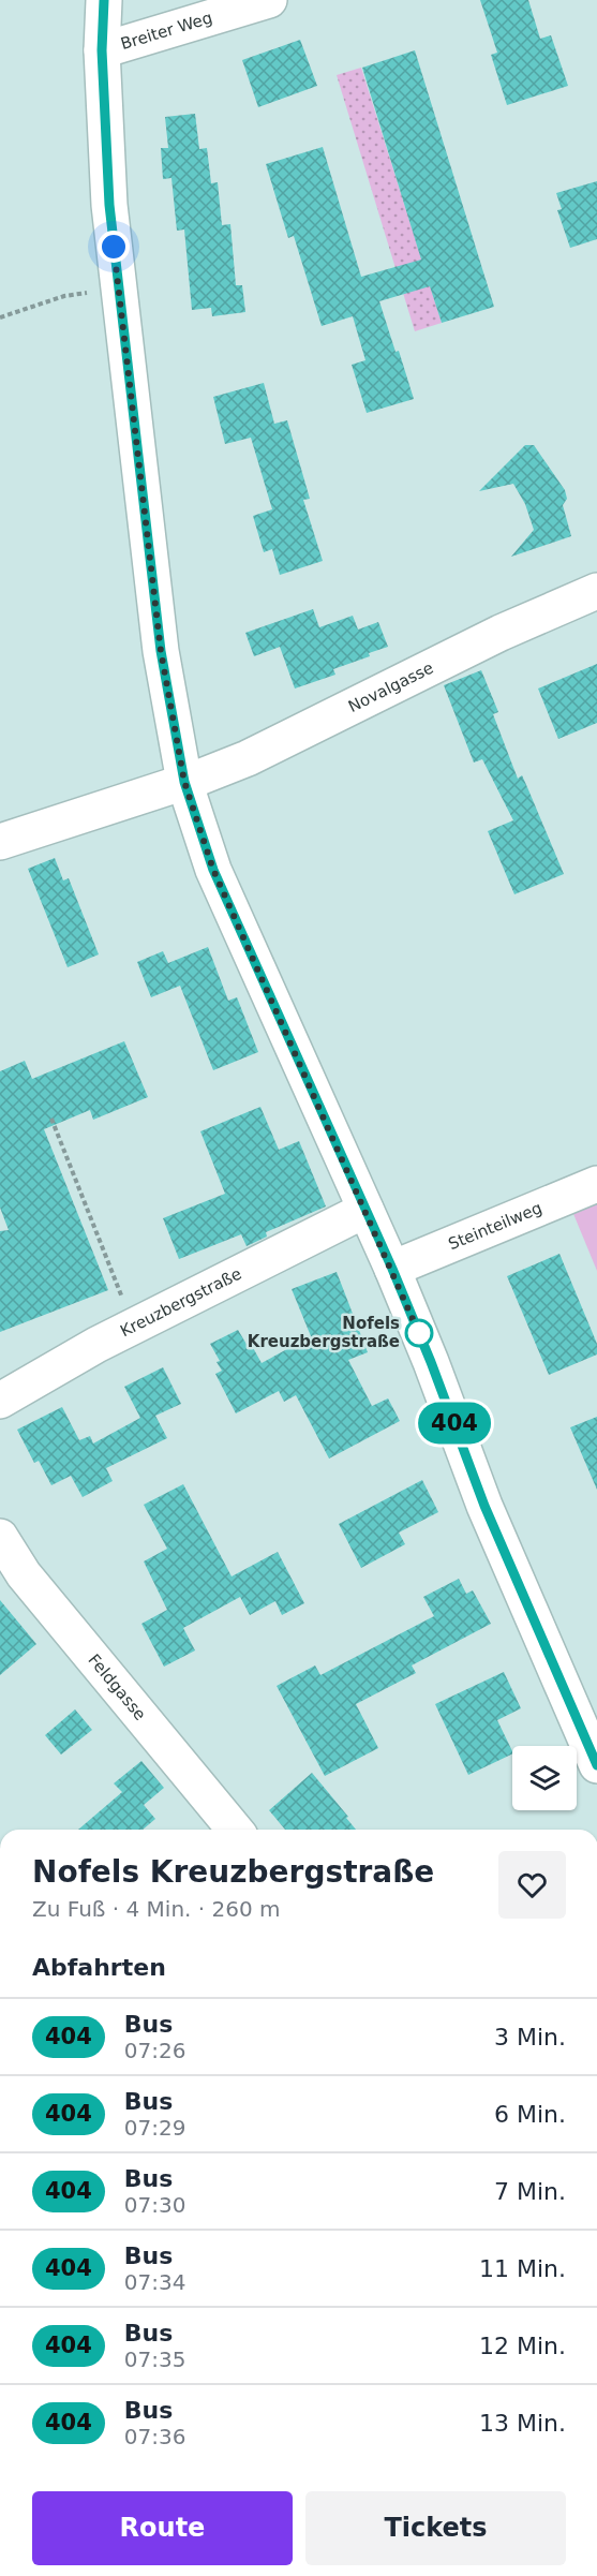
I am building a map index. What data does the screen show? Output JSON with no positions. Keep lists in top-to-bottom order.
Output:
{
  "streets": {
    "street": [
      "Breiter Weg",
      "Novalgasse",
      "Steinteilweg",
      "Kreuzbergstraße",
      "Feldgasse"
    ]
  },
  "places": ["Nofels Kreuzbergstraße"],
  "lines": ["bus line 404"],
  "page": {
    "on_map": "404",
    "heading": [
      ["Nofels Kreuzbergstraße", "Zu Fuß · 4 Min. · 260 m"],
      "Abfahrten"
    ],
    "list": [
      {
        "mark": "404",
        "name": "Bus",
        "note": "07:26",
        "value": "3 Min."
      },
      {
        "mark": "404",
        "name": "Bus",
        "note": "07:29",
        "value": "6 Min."
      },
      {
        "mark": "404",
        "name": "Bus",
        "note": "07:30",
        "value": "7 Min."
      },
      {
        "mark": "404",
        "name": "Bus",
        "note": "07:34",
        "value": "11 Min."
      },
      {
        "mark": "404",
        "name": "Bus",
        "note": "07:35",
        "value": "12 Min."
      },
      {
        "mark": "404",
        "name": "Bus",
        "note": "07:36",
        "value": "13 Min."
      }
    ],
    "buttons": ["Route", "Tickets"]
  }
}
